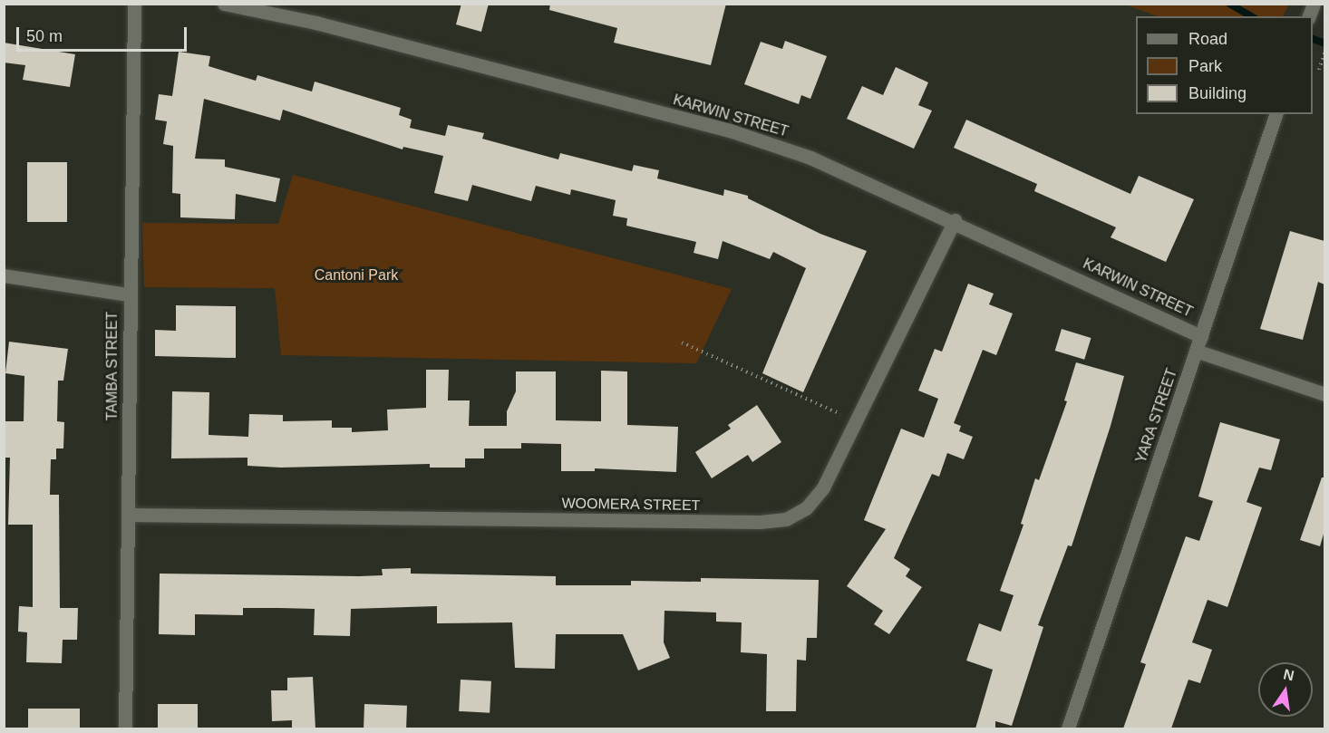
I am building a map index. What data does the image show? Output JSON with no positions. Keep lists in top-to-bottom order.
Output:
{
  "streets": {
    "street": [
      "KARWIN STREET",
      "TAMBA STREET",
      "YARA STREET",
      "WOOMERA STREET"
    ]
  },
  "crossings": [
    ["KARWIN STREET", "YARA STREET"],
    ["KARWIN STREET", "WOOMERA STREET"],
    ["TAMBA STREET", "WOOMERA STREET"]
  ],
  "parks": ["Cantoni Park"],
  "legend": ["Road", "Park", "Building"],
  "scale_bar": "50 m",
  "north": "top"
}
